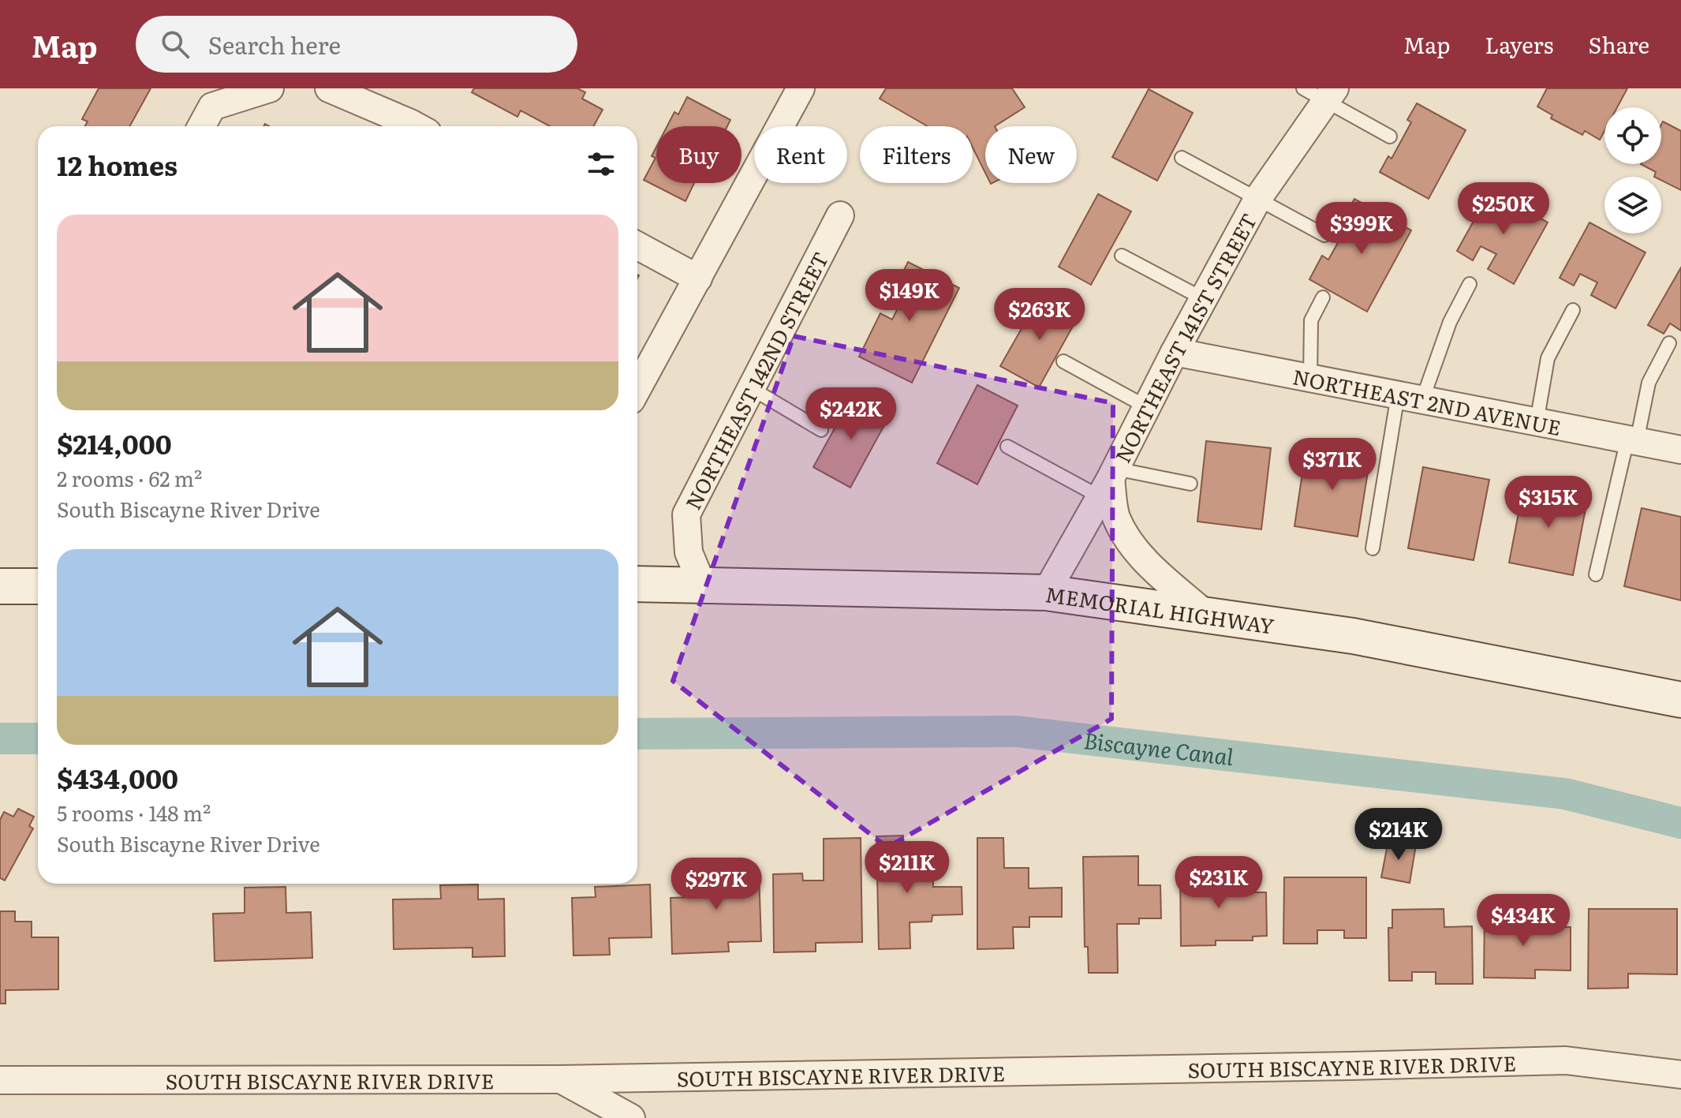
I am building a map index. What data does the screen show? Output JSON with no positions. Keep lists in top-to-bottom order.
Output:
{
  "streets": {
    "street": [
      "NORTHEAST 141ST STREET",
      "NORTHEAST 142ND STREET",
      "NORTHEAST 2ND AVENUE",
      "MEMORIAL HIGHWAY",
      "SOUTH BISCAYNE RIVER DRIVE"
    ]
  },
  "crossings": [
    ["NORTHEAST 141ST STREET", "NORTHEAST 2ND AVENUE"],
    ["NORTHEAST 141ST STREET", "MEMORIAL HIGHWAY"],
    ["NORTHEAST 142ND STREET", "MEMORIAL HIGHWAY"]
  ],
  "water": ["Biscayne Canal"],
  "page": {
    "header": "Map",
    "search": "Search here",
    "nav": ["Map", "Layers", "Share"],
    "chip": [
      "Buy",
      "Rent",
      "Filters",
      "New"
    ],
    "heading": "12 homes",
    "price": [
      "$250K",
      "$399K",
      "$149K",
      "$263K",
      "$242K",
      "$371K",
      "$315K",
      "$214K",
      "$211K",
      "$231K",
      "$297K",
      "$434K"
    ],
    "list": [
      {
        "name": "$214,000",
        "note": "2 rooms · 62 m² · South Biscayne River Drive"
      },
      {
        "name": "$434,000",
        "note": "5 rooms · 148 m² · South Biscayne River Drive"
      }
    ]
  }
}
